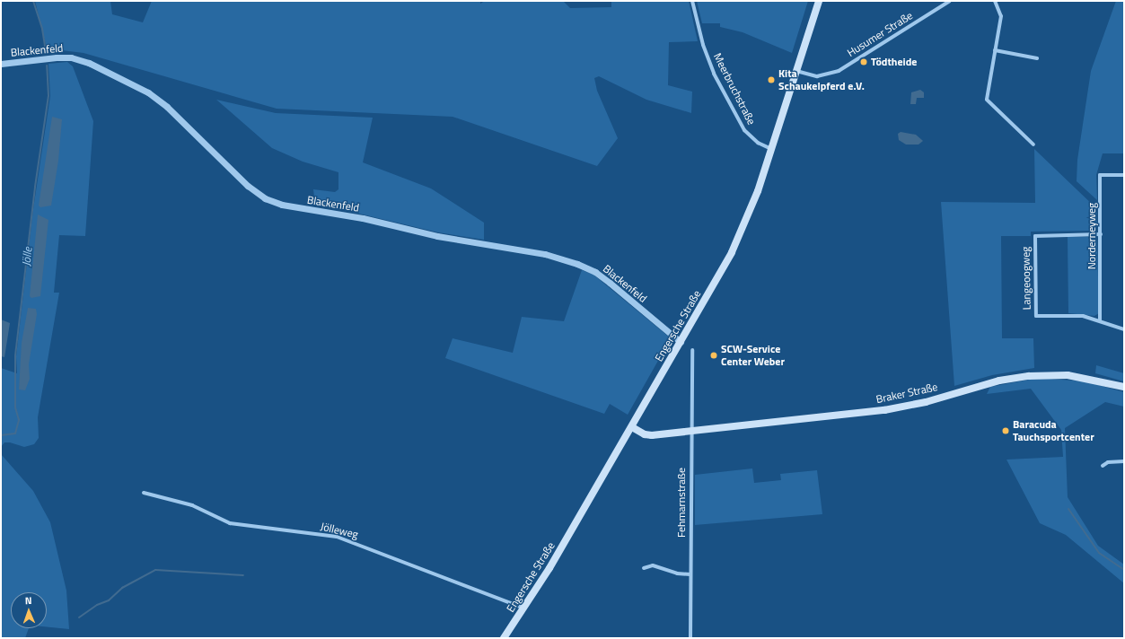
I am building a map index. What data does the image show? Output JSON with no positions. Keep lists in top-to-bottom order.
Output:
{
  "streets": {
    "main road": ["Engersche Straße", "Braker Straße"],
    "street": [
      "Husumer Straße",
      "Blackenfeld",
      "Meerbruchstraße",
      "Norderneyweg",
      "Langeoogweg",
      "Fehmarnstraße",
      "Jölleweg"
    ]
  },
  "crossings": [
    ["Husumer Straße", "Engersche Straße"],
    ["Blackenfeld", "Engersche Straße"],
    ["Meerbruchstraße", "Engersche Straße"],
    ["Norderneyweg", "Langeoogweg"],
    ["Engersche Straße", "Braker Straße"],
    ["Engersche Straße", "Jölleweg"],
    ["Braker Straße", "Fehmarnstraße"]
  ],
  "water": ["Jölle"],
  "places": [
    "Tödtheide",
    "Kita Schaukelpferd e.V.",
    "SCW-Service Center Weber",
    "Baracuda Tauchsportcenter"
  ],
  "north": "top"
}
